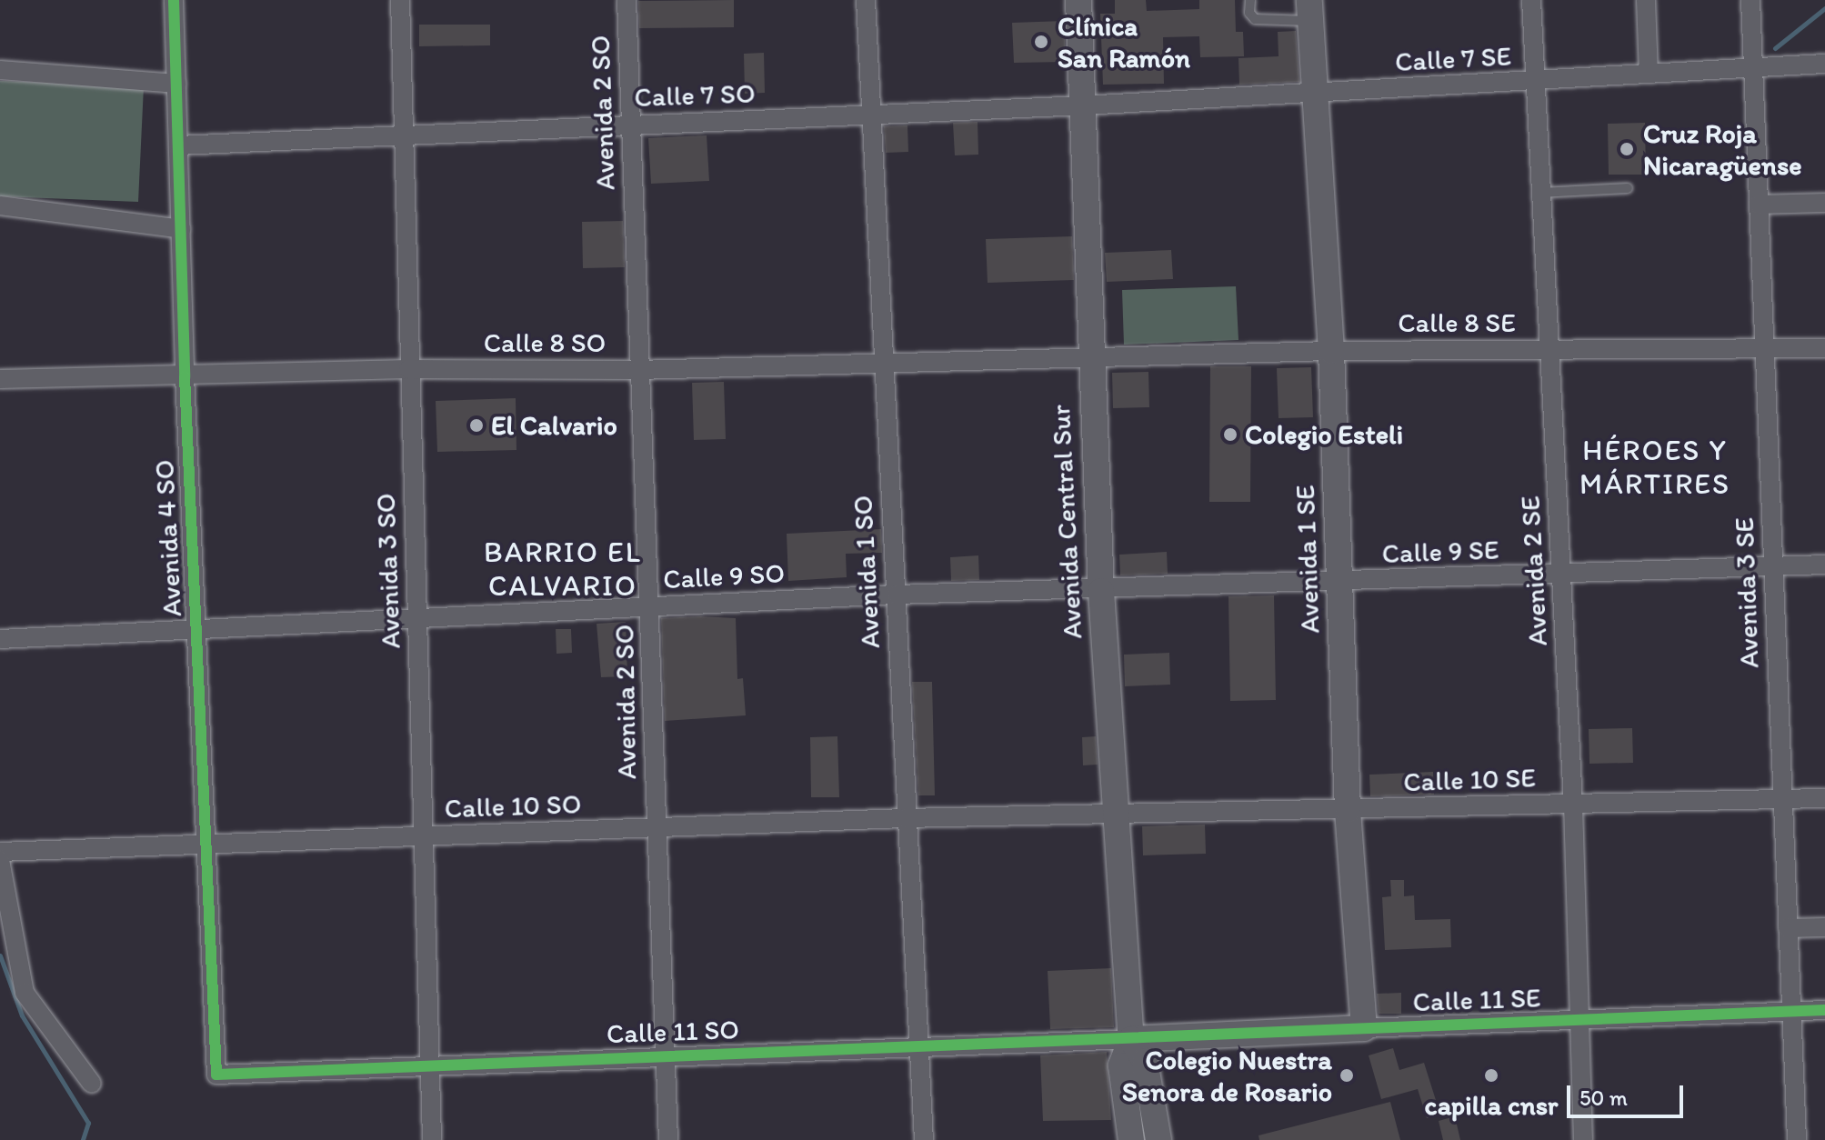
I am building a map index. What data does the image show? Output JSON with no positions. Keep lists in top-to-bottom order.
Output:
{
  "streets": {
    "street": [
      "Calle 7 SE",
      "Calle 7 SO",
      "Avenida 2 SO",
      "Calle 8 SE",
      "Calle 8 SO",
      "Avenida Central Sur",
      "Avenida 4 SO",
      "Calle 9 SE",
      "Avenida 1 SE",
      "Avenida 3 SO",
      "Avenida 2 SE",
      "Avenida 1 SO",
      "Calle 9 SO",
      "Avenida 3 SE",
      "Calle 10 SE",
      "Calle 10 SO",
      "Calle 11 SE",
      "Calle 11 SO"
    ]
  },
  "crossings": [
    ["Calle 7 SE", "Calle 7 SO"],
    ["Calle 7 SE", "Avenida Central Sur"],
    ["Calle 7 SE", "Avenida 1 SE"],
    ["Calle 7 SE", "Avenida 2 SE"],
    ["Calle 7 SE", "Avenida 3 SE"],
    ["Calle 7 SO", "Avenida 2 SO"],
    ["Calle 7 SO", "Avenida Central Sur"],
    ["Calle 7 SO", "Avenida 4 SO"],
    ["Calle 7 SO", "Avenida 3 SO"],
    ["Calle 7 SO", "Avenida 1 SO"],
    ["Avenida 2 SO", "Calle 8 SO"],
    ["Avenida 2 SO", "Calle 9 SO"],
    ["Avenida 2 SO", "Calle 10 SO"],
    ["Avenida 2 SO", "Calle 11 SO"],
    ["Calle 8 SE", "Calle 8 SO"],
    ["Calle 8 SE", "Avenida Central Sur"],
    ["Calle 8 SE", "Avenida 1 SE"],
    ["Calle 8 SE", "Avenida 2 SE"],
    ["Calle 8 SE", "Avenida 3 SE"],
    ["Calle 8 SO", "Avenida Central Sur"],
    ["Calle 8 SO", "Avenida 4 SO"],
    ["Calle 8 SO", "Avenida 3 SO"],
    ["Calle 8 SO", "Avenida 1 SO"],
    ["Avenida Central Sur", "Calle 9 SE"],
    ["Avenida Central Sur", "Calle 9 SO"],
    ["Avenida Central Sur", "Calle 10 SE"],
    ["Avenida Central Sur", "Calle 10 SO"],
    ["Avenida Central Sur", "Calle 11 SE"],
    ["Avenida Central Sur", "Calle 11 SO"],
    ["Avenida 4 SO", "Calle 9 SO"],
    ["Avenida 4 SO", "Calle 10 SO"],
    ["Avenida 4 SO", "Calle 11 SO"],
    ["Calle 9 SE", "Avenida 1 SE"],
    ["Calle 9 SE", "Avenida 2 SE"],
    ["Calle 9 SE", "Calle 9 SO"],
    ["Calle 9 SE", "Avenida 3 SE"],
    ["Avenida 1 SE", "Calle 10 SE"],
    ["Avenida 1 SE", "Calle 11 SE"],
    ["Avenida 3 SO", "Calle 9 SO"],
    ["Avenida 3 SO", "Calle 10 SO"],
    ["Avenida 3 SO", "Calle 11 SO"],
    ["Avenida 2 SE", "Calle 10 SE"],
    ["Avenida 2 SE", "Calle 11 SE"],
    ["Avenida 1 SO", "Calle 9 SO"],
    ["Avenida 1 SO", "Calle 10 SO"],
    ["Avenida 1 SO", "Calle 11 SO"],
    ["Avenida 3 SE", "Calle 10 SE"],
    ["Avenida 3 SE", "Calle 11 SE"],
    ["Calle 10 SE", "Calle 10 SO"],
    ["Calle 11 SE", "Calle 11 SO"]
  ],
  "districts": ["HÉROES Y MÁRTIRES", "BARRIO EL CALVARIO"],
  "places": [
    "Clínica San Ramón",
    "Cruz Roja Nicaragüense",
    "El Calvario",
    "Colegio Esteli",
    "Colegio Nuestra Senora de Rosario",
    "capilla cnsr"
  ],
  "scale_bar": "50 m"
}
